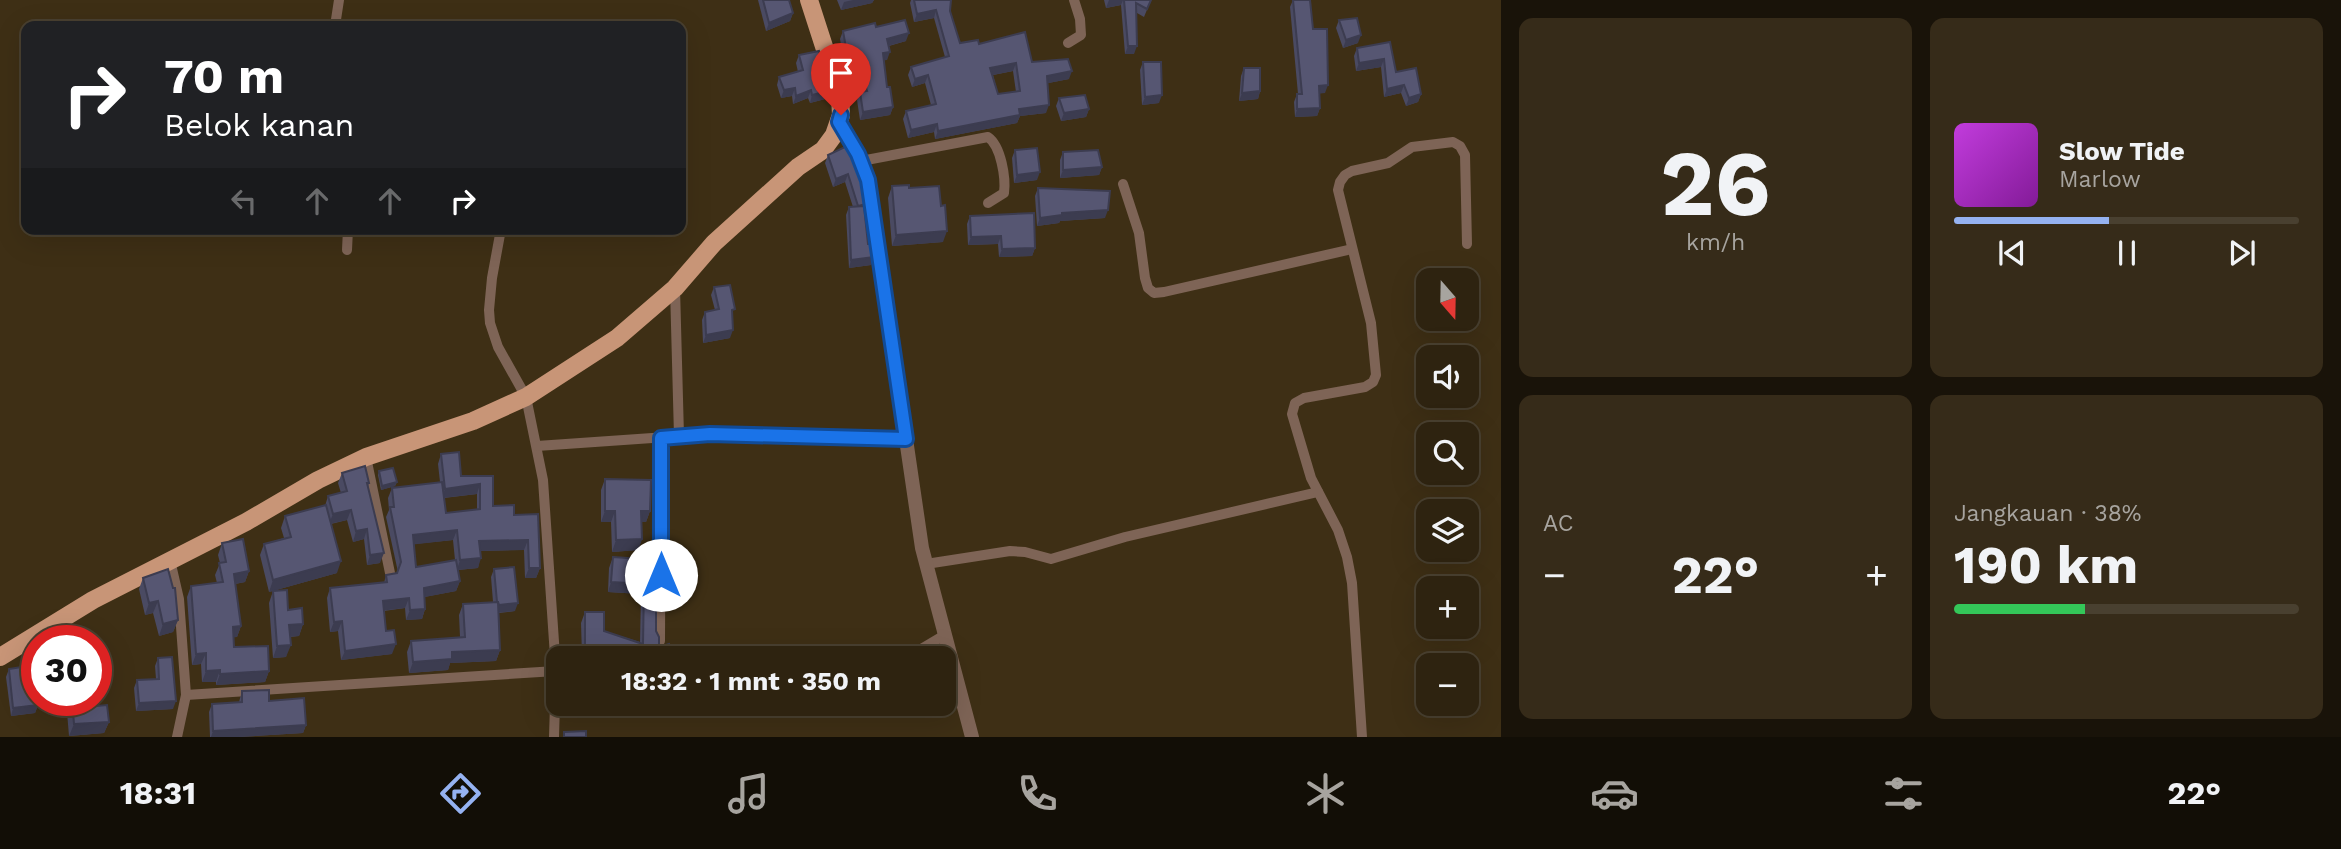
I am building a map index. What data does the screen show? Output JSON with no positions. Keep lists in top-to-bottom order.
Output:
{
  "north": "bottom",
  "page": {
    "tile": [
      ["26", "km/h"],
      "AC",
      ["Jangkauan · 38%", "190 km"]
    ],
    "turn": ["70 m", "Belok kanan"],
    "song": ["Slow Tide", "Marlow"],
    "map_buttons": ["+", "−"],
    "heat": ["−", "22°", "+"],
    "limit": "30",
    "trip": "18:32 · 1 mnt · 350 m",
    "tabs": ["18:31", "22°"]
  }
}
